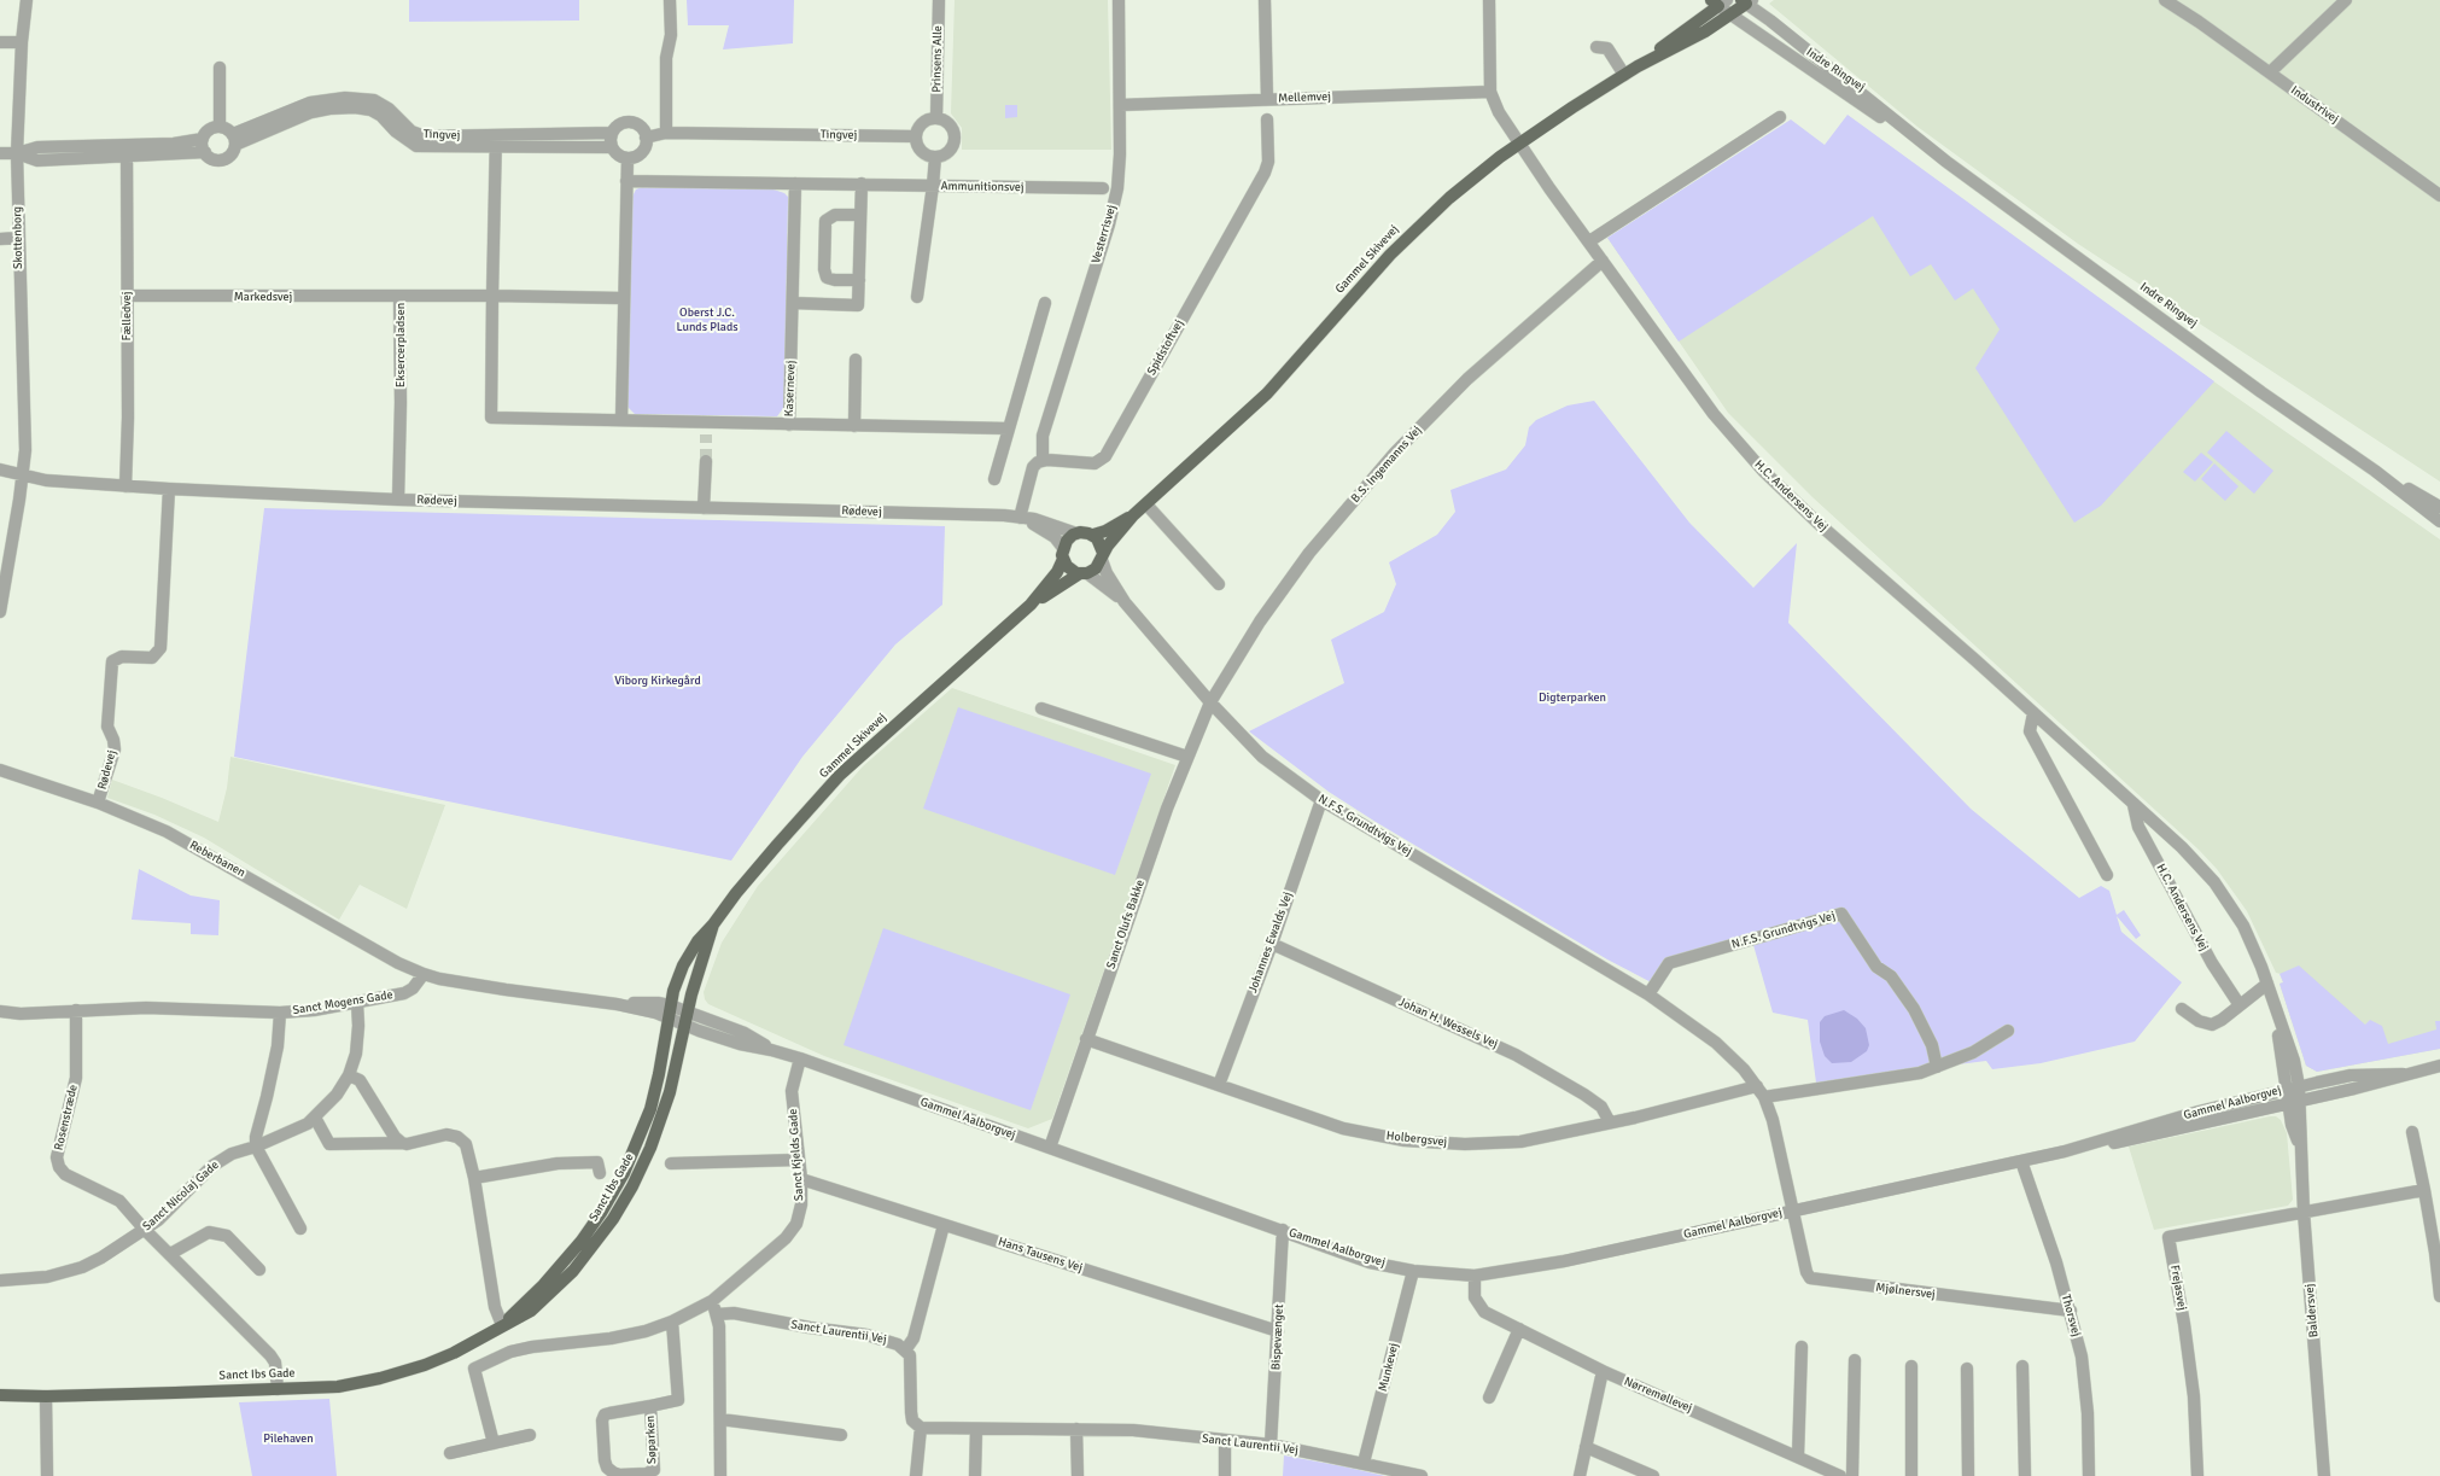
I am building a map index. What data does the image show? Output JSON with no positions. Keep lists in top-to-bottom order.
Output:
{
  "streets": {
    "main road": ["Gammel Skivevej", "Sanct Ibs Gade"],
    "street": [
      "Prinsens Alle",
      "Indre Ringvej",
      "Mellemvej",
      "Industrivej",
      "Tingvej",
      "Ammunitionsvej",
      "Vesterrisvej",
      "Skottenborg",
      "Markedsvej",
      "Fælledvej",
      "Eksercerpladsen",
      "Spidstoftvej",
      "Kasernevej",
      "B.S. Ingemanns Vej",
      "H.C. Andersens Vej",
      "Rødevej",
      "N.F.S. Grundtvigs Vej",
      "Reberbanen",
      "Sanct Olufs Bakke",
      "Johannes Ewalds Vej",
      "Sanct Mogens Gade",
      "Johan H. Wessels Vej",
      "Gammel Aalborgvej",
      "Rosenstræde",
      "Holbergsvej",
      "Sanct Kjelds Gade",
      "Sanct Nicolaj Gade",
      "Hans Tausens Vej",
      "Frejasvej",
      "Mjølnersvej",
      "Baldersvej",
      "Thorsvej",
      "Sanct Laurentii Vej",
      "Bispevænget",
      "Munkevej",
      "Nørremøllevej",
      "Søparken"
    ]
  },
  "crossings": [
    ["Prinsens Alle", "Tingvej"],
    ["Indre Ringvej", "Gammel Skivevej"],
    ["Mellemvej", "Vesterrisvej"],
    ["Mellemvej", "H.C. Andersens Vej"],
    ["Ammunitionsvej", "Kasernevej"],
    ["Vesterrisvej", "Spidstoftvej"],
    ["Skottenborg", "Rødevej"],
    ["Gammel Skivevej", "H.C. Andersens Vej"],
    ["Gammel Skivevej", "Rødevej"],
    ["Gammel Skivevej", "N.F.S. Grundtvigs Vej"],
    ["Gammel Skivevej", "Gammel Aalborgvej"],
    ["Gammel Skivevej", "Sanct Ibs Gade"],
    ["Markedsvej", "Fælledvej"],
    ["Markedsvej", "Eksercerpladsen"],
    ["Fælledvej", "Rødevej"],
    ["Eksercerpladsen", "Kasernevej"],
    ["Eksercerpladsen", "Rødevej"],
    ["B.S. Ingemanns Vej", "H.C. Andersens Vej"],
    ["B.S. Ingemanns Vej", "N.F.S. Grundtvigs Vej"],
    ["B.S. Ingemanns Vej", "Sanct Olufs Bakke"],
    ["H.C. Andersens Vej", "Gammel Aalborgvej"],
    ["H.C. Andersens Vej", "Baldersvej"],
    ["Rødevej", "N.F.S. Grundtvigs Vej"],
    ["Rødevej", "Reberbanen"],
    ["N.F.S. Grundtvigs Vej", "Sanct Olufs Bakke"],
    ["N.F.S. Grundtvigs Vej", "Johannes Ewalds Vej"],
    ["N.F.S. Grundtvigs Vej", "Gammel Aalborgvej"],
    ["N.F.S. Grundtvigs Vej", "Holbergsvej"],
    ["N.F.S. Grundtvigs Vej", "Mjølnersvej"],
    ["Reberbanen", "Sanct Mogens Gade"],
    ["Sanct Olufs Bakke", "Gammel Aalborgvej"],
    ["Sanct Olufs Bakke", "Holbergsvej"],
    ["Johannes Ewalds Vej", "Johan H. Wessels Vej"],
    ["Johannes Ewalds Vej", "Holbergsvej"],
    ["Sanct Mogens Gade", "Rosenstræde"],
    ["Sanct Mogens Gade", "Sanct Nicolaj Gade"],
    ["Johan H. Wessels Vej", "Holbergsvej"],
    ["Gammel Aalborgvej", "Sanct Kjelds Gade"],
    ["Gammel Aalborgvej", "Sanct Ibs Gade"],
    ["Gammel Aalborgvej", "Mjølnersvej"],
    ["Gammel Aalborgvej", "Baldersvej"],
    ["Gammel Aalborgvej", "Thorsvej"],
    ["Gammel Aalborgvej", "Bispevænget"],
    ["Gammel Aalborgvej", "Munkevej"],
    ["Gammel Aalborgvej", "Nørremøllevej"],
    ["Rosenstræde", "Sanct Ibs Gade"],
    ["Rosenstræde", "Sanct Nicolaj Gade"],
    ["Sanct Kjelds Gade", "Hans Tausens Vej"],
    ["Sanct Kjelds Gade", "Søparken"],
    ["Hans Tausens Vej", "Bispevænget"],
    ["Frejasvej", "Baldersvej"],
    ["Mjølnersvej", "Thorsvej"],
    ["Sanct Laurentii Vej", "Bispevænget"],
    ["Sanct Laurentii Vej", "Munkevej"]
  ],
  "parks": [
    "Oberst J.C. Lunds Plads",
    "Viborg Kirkegård",
    "Digterparken",
    "Pilehaven"
  ]
}
